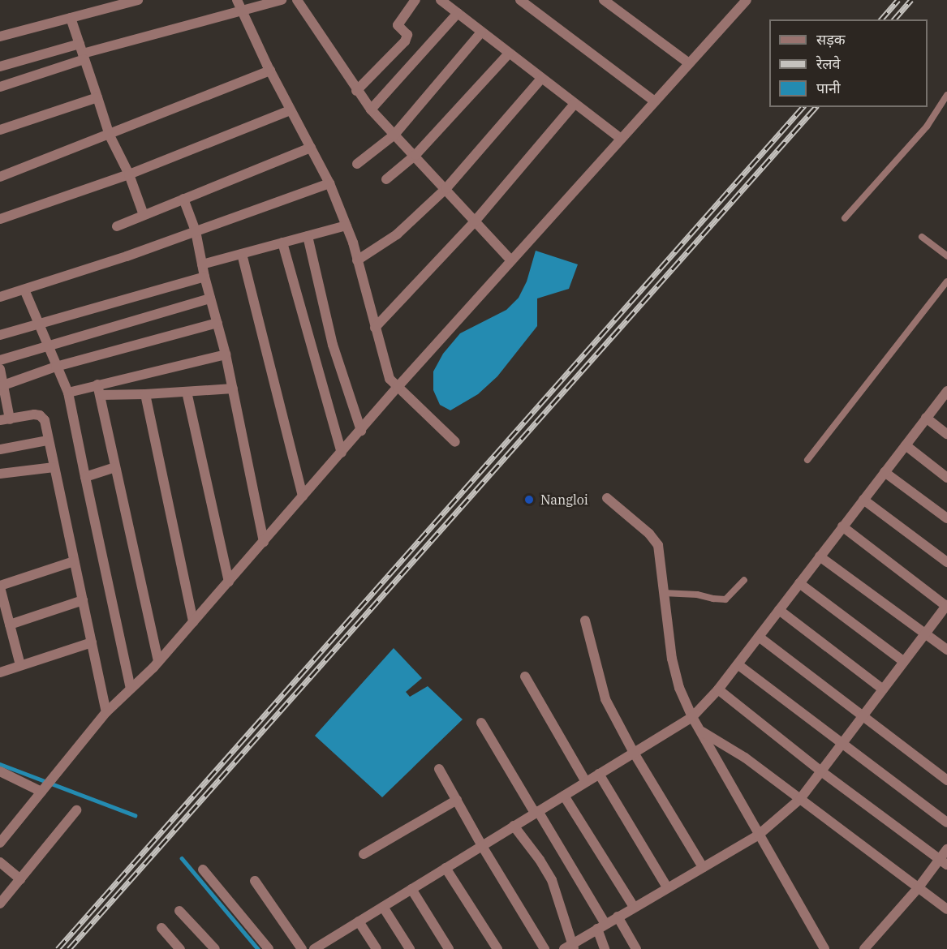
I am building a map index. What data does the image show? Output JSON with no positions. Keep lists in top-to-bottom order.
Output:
{
  "places": ["Nangloi"],
  "legend": ["सड़क", "रेलवे", "पानी"]
}
